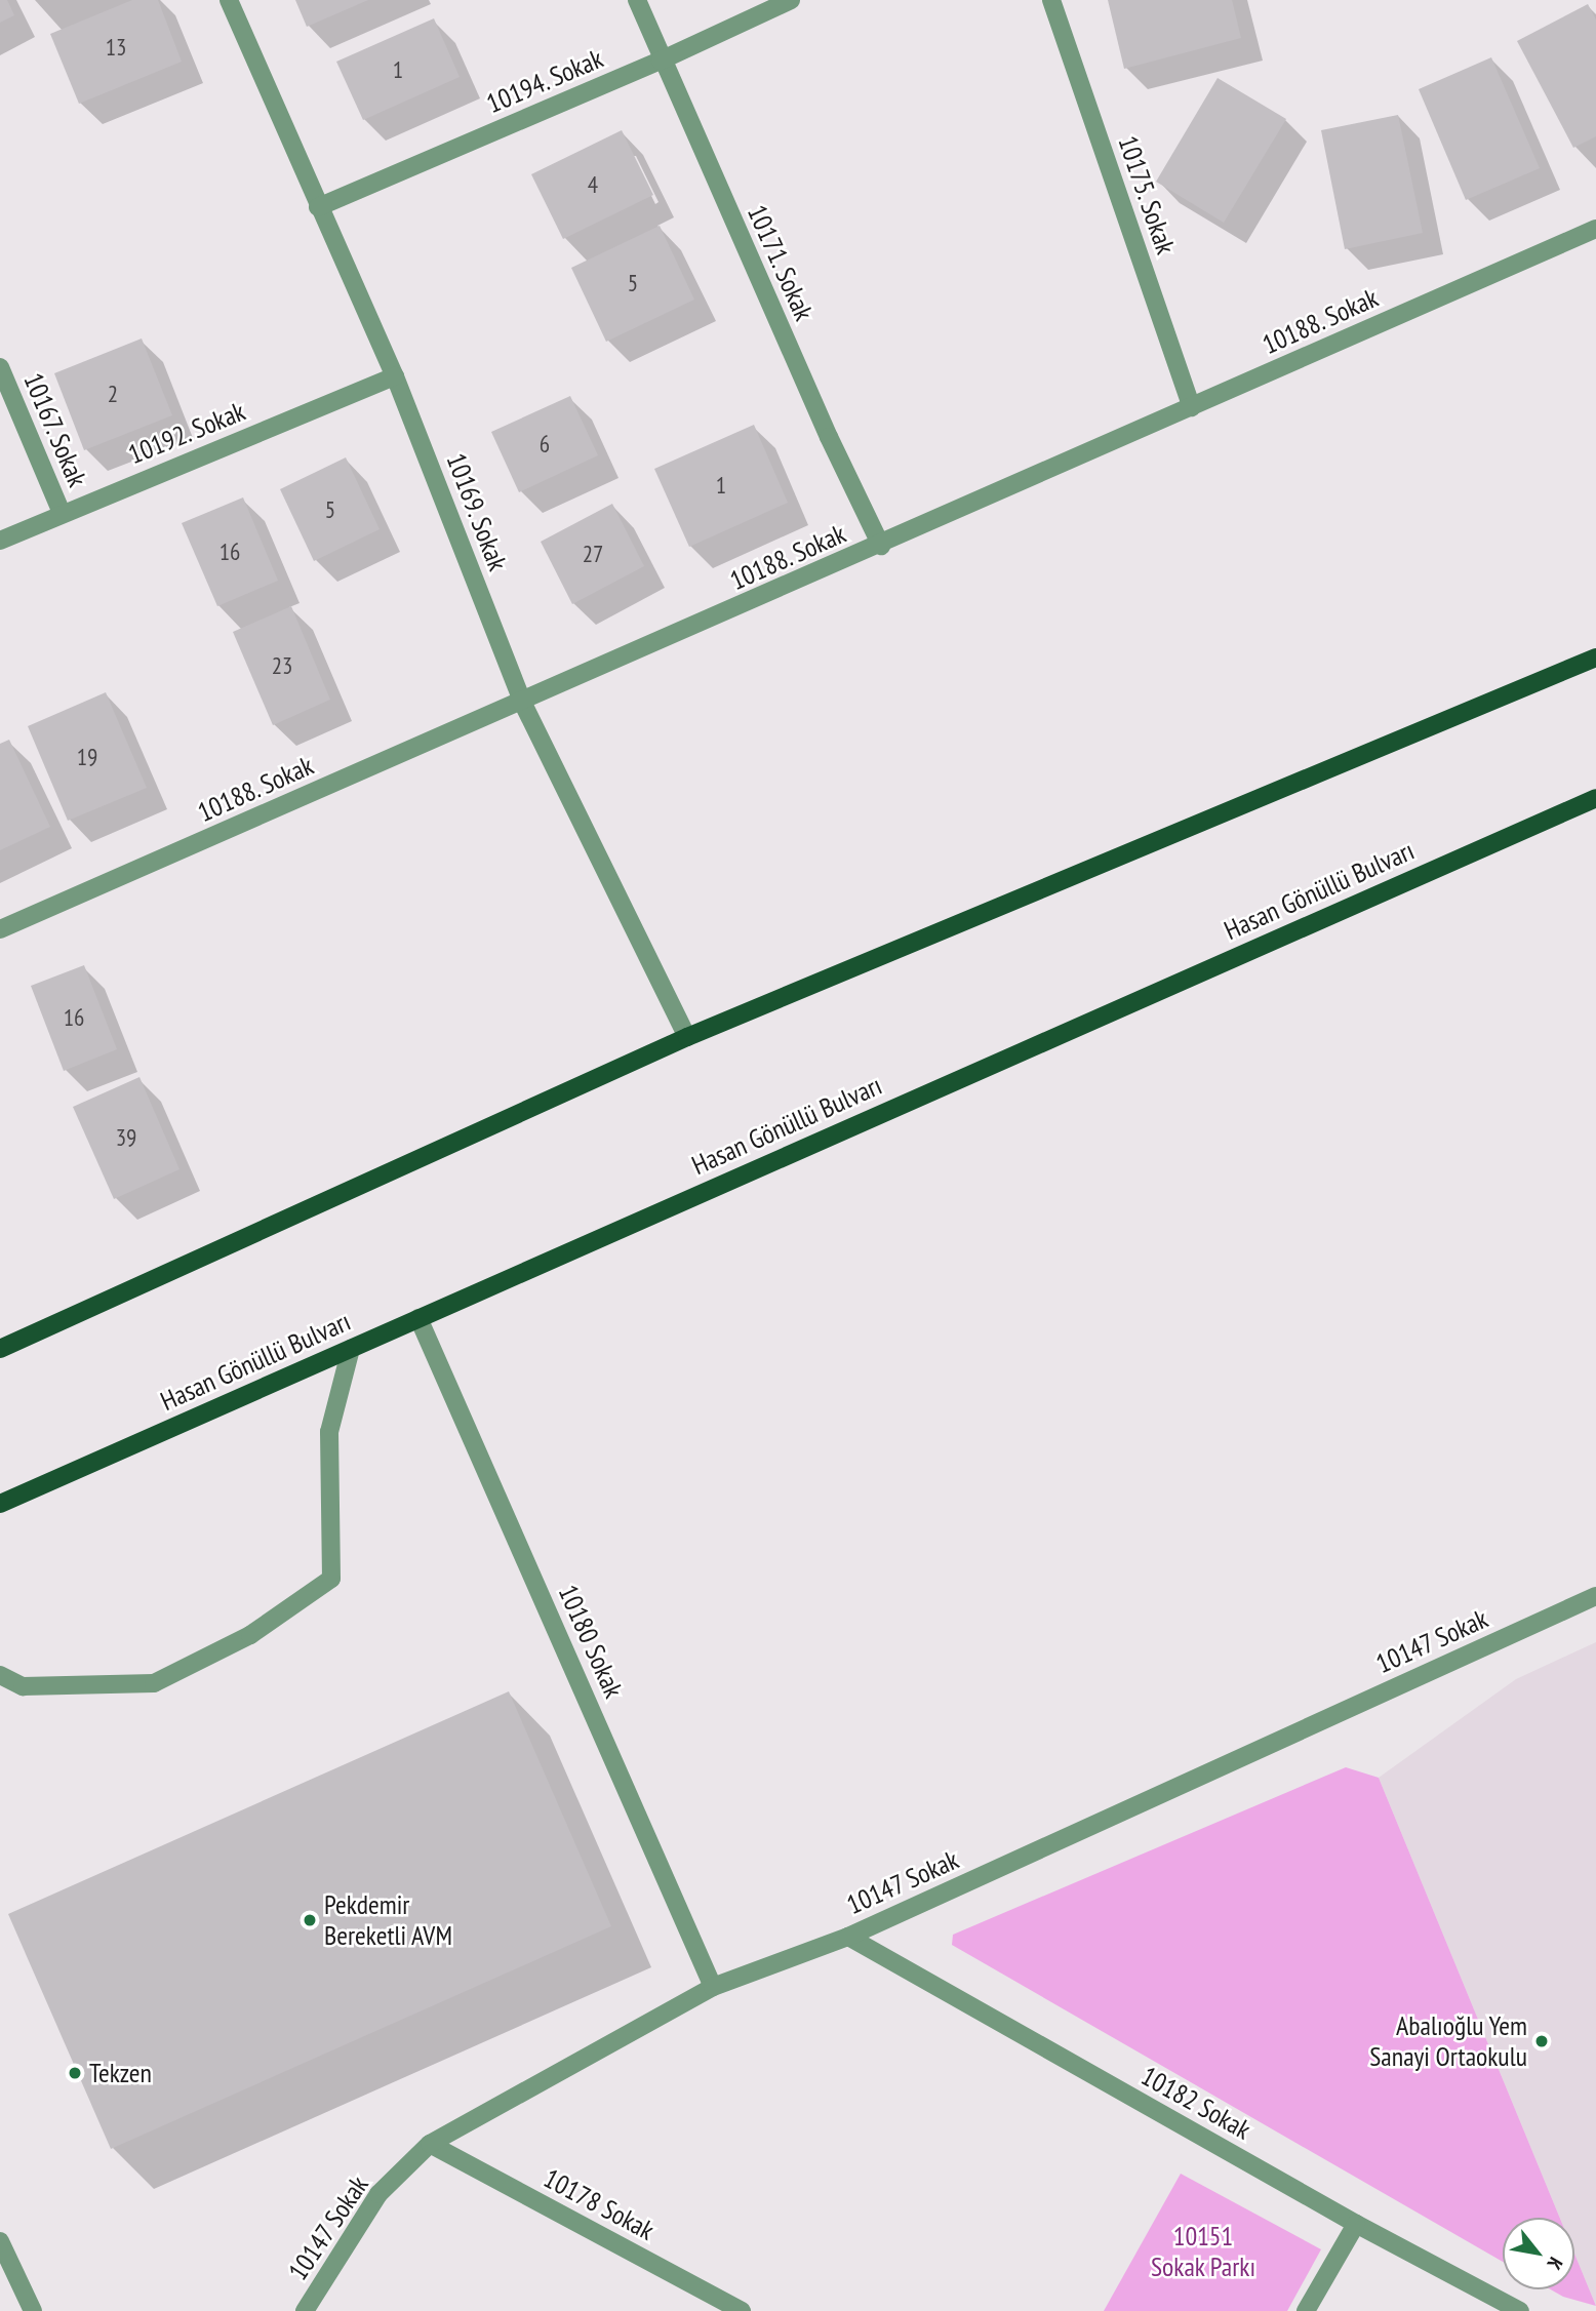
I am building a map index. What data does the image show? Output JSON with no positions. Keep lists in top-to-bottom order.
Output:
{
  "streets": {
    "main road": ["Hasan Gönüllü Bulvarı"],
    "street": [
      "10194. Sokak",
      "10175. Sokak",
      "10171. Sokak",
      "10188. Sokak",
      "10167. Sokak",
      "10192. Sokak",
      "10169. Sokak",
      "10180 Sokak",
      "10147 Sokak",
      "10182 Sokak",
      "10178 Sokak"
    ]
  },
  "crossings": [
    ["10194. Sokak", "10171. Sokak"],
    ["10194. Sokak", "10169. Sokak"],
    ["10175. Sokak", "10188. Sokak"],
    ["10171. Sokak", "10188. Sokak"],
    ["10188. Sokak", "10169. Sokak"],
    ["10167. Sokak", "10192. Sokak"],
    ["10192. Sokak", "10169. Sokak"],
    ["Hasan Gönüllü Bulvarı", "10180 Sokak"],
    ["10180 Sokak", "10147 Sokak"],
    ["10147 Sokak", "10182 Sokak"],
    ["10147 Sokak", "10178 Sokak"]
  ],
  "parks": ["10151 Sokak Parkı"],
  "places": ["Pekdemir Bereketli AVM", "Abalıoğlu Yem Sanayi Ortaokulu", "Tekzen"],
  "house_numbers": [
    "13",
    "1",
    "4",
    "5",
    "2",
    "6",
    "1",
    "5",
    "16",
    "27",
    "23",
    "19",
    "16",
    "39"
  ],
  "north": "bottom right"
}
